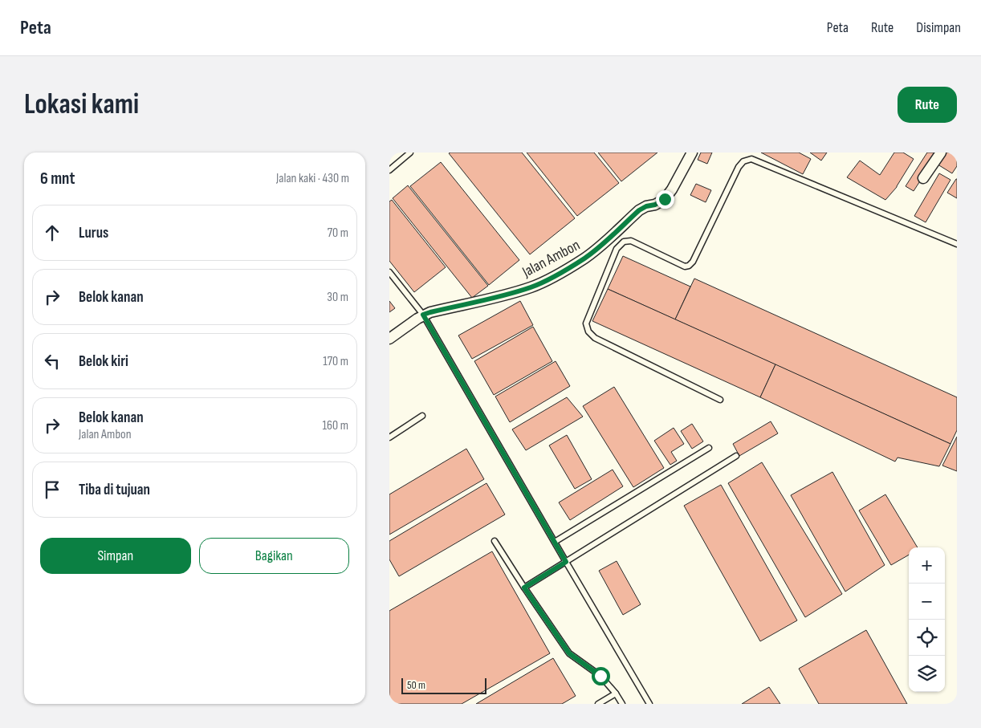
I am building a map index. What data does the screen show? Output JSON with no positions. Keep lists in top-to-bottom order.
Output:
{
  "streets": {
    "street": ["Jalan Ambon"]
  },
  "scale_bar": "50 m",
  "page": {
    "header": "Peta",
    "nav": ["Peta", "Rute", "Disimpan"],
    "buttons": [
      "Rute",
      ["Simpan", "Bagikan"]
    ],
    "title": "Lokasi kami",
    "heading": ["6 mnt", "Jalan kaki · 430 m"],
    "list": [
      ["Lurus", "70 m"],
      ["Belok kanan", "30 m"],
      ["Belok kiri", "170 m"],
      ["Belok kanan", "Jalan Ambon", "160 m"],
      "Tiba di tujuan"
    ],
    "map_buttons": ["+", "−"],
    "scale": "50 m"
  }
}
